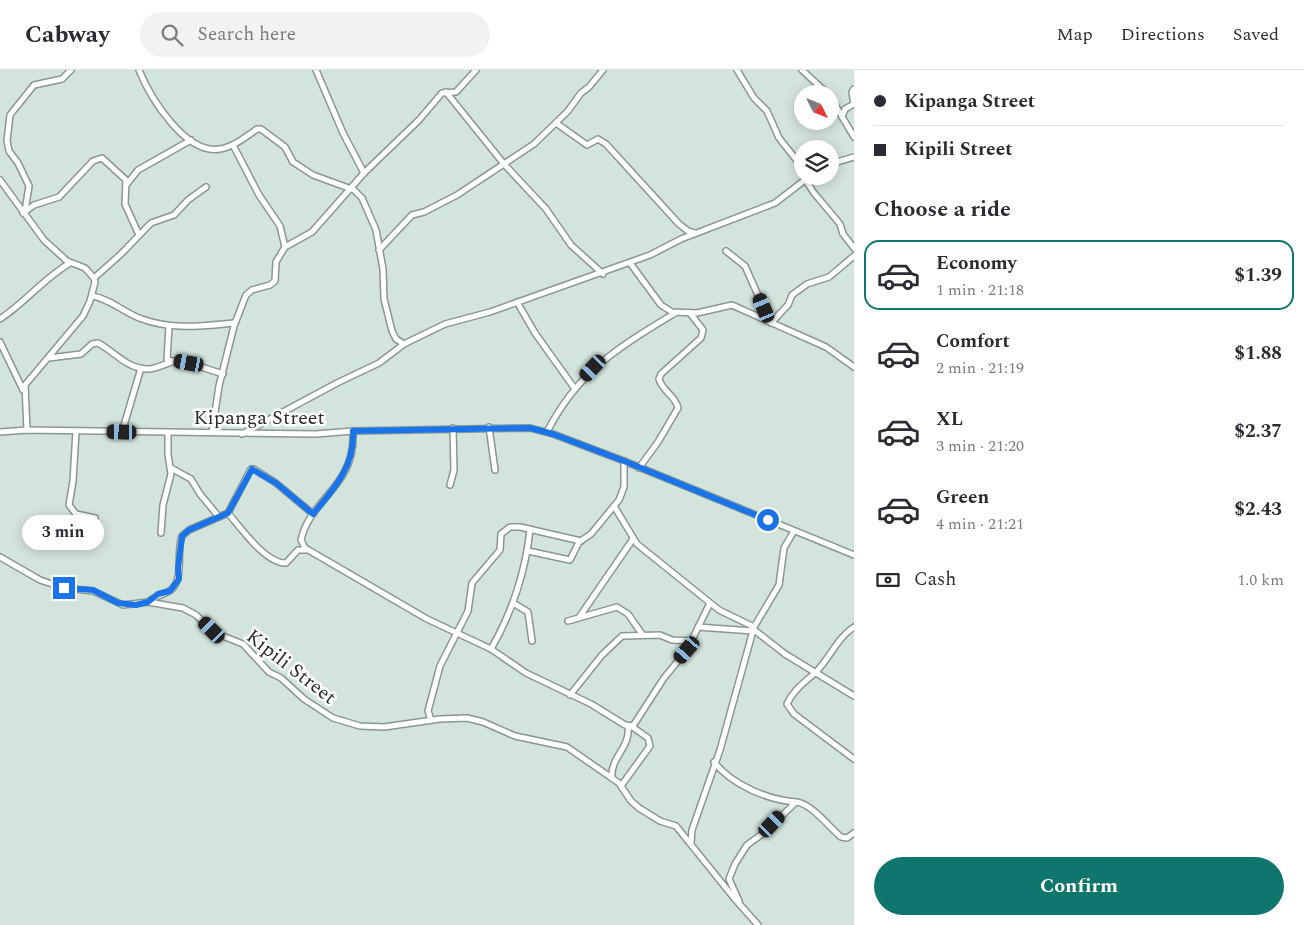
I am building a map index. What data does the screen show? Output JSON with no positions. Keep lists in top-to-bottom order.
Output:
{
  "streets": {
    "street": ["Kipanga Street", "Kipili Street"]
  },
  "north": "bottom right",
  "page": {
    "header": "Cabway",
    "search": "Search here",
    "nav": ["Map", "Directions", "Saved"],
    "banner": ["Kipanga Street", "Kipili Street"],
    "heading": "Choose a ride",
    "list": [
      {
        "name": "Economy",
        "note": "1 min · 21:18",
        "value": "$1.39"
      },
      {
        "name": "Comfort",
        "note": "2 min · 21:19",
        "value": "$1.88"
      },
      {
        "name": "XL",
        "note": "3 min · 21:20",
        "value": "$2.37"
      },
      {
        "name": "Green",
        "note": "4 min · 21:21",
        "value": "$2.43"
      }
    ],
    "bubble": "3 min",
    "pay": ["Cash", "1.0 km"],
    "buttons": "Confirm"
  }
}
